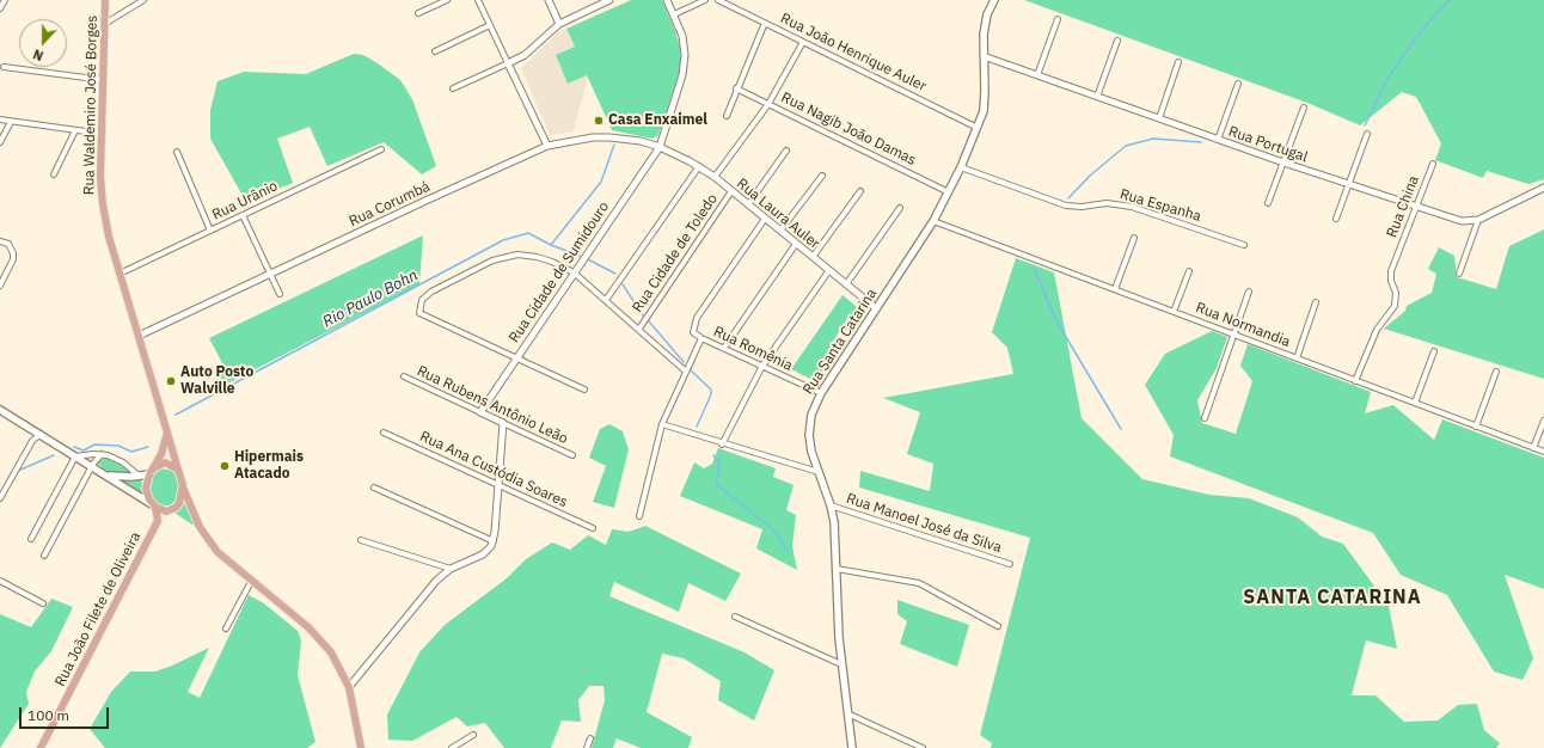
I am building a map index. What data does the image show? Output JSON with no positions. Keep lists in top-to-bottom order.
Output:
{
  "streets": {
    "main road": ["Rua Waldemiro José Borges", "Rua Santa Catarina", "Rua João Filete de Oliveira"],
    "street": [
      "Rua João Henrique Auler",
      "Rua Nagib João Damas",
      "Rua Portugal",
      "Rua Urânio",
      "Rua Corumbá",
      "Rua Espanha",
      "Rua China",
      "Rua Laura Auler",
      "Rua Cidade de Toledo",
      "Rua Cidade de Sumidouro",
      "Rua Normandia",
      "Rua Romênia",
      "Rua Rubens Antônio Leão",
      "Rua Ana Custódia Soares",
      "Rua Manoel José da Silva"
    ]
  },
  "crossings": [
    ["Rua João Henrique Auler", "Rua Santa Catarina"],
    ["Rua Waldemiro José Borges", "Rua Urânio"],
    ["Rua Waldemiro José Borges", "Rua Corumbá"],
    ["Rua Waldemiro José Borges", "Rua João Filete de Oliveira"],
    ["Rua Nagib João Damas", "Rua Santa Catarina"],
    ["Rua Portugal", "Rua China"],
    ["Rua Portugal", "Rua Santa Catarina"],
    ["Rua Corumbá", "Rua Laura Auler"],
    ["Rua Corumbá", "Rua Cidade de Sumidouro"],
    ["Rua Espanha", "Rua Santa Catarina"],
    ["Rua China", "Rua Normandia"],
    ["Rua Laura Auler", "Rua Cidade de Toledo"],
    ["Rua Laura Auler", "Rua Cidade de Sumidouro"],
    ["Rua Laura Auler", "Rua Santa Catarina"],
    ["Rua Cidade de Sumidouro", "Rua Rubens Antônio Leão"],
    ["Rua Normandia", "Rua Santa Catarina"],
    ["Rua Santa Catarina", "Rua Romênia"],
    ["Rua Santa Catarina", "Rua Manoel José da Silva"]
  ],
  "districts": ["SANTA CATARINA"],
  "water": ["Rio Paulo Bohn"],
  "places": ["Casa Enxaimel", "Auto Posto Walville", "Hipermais Atacado"],
  "scale_bar": "100 m",
  "north": "bottom"
}
